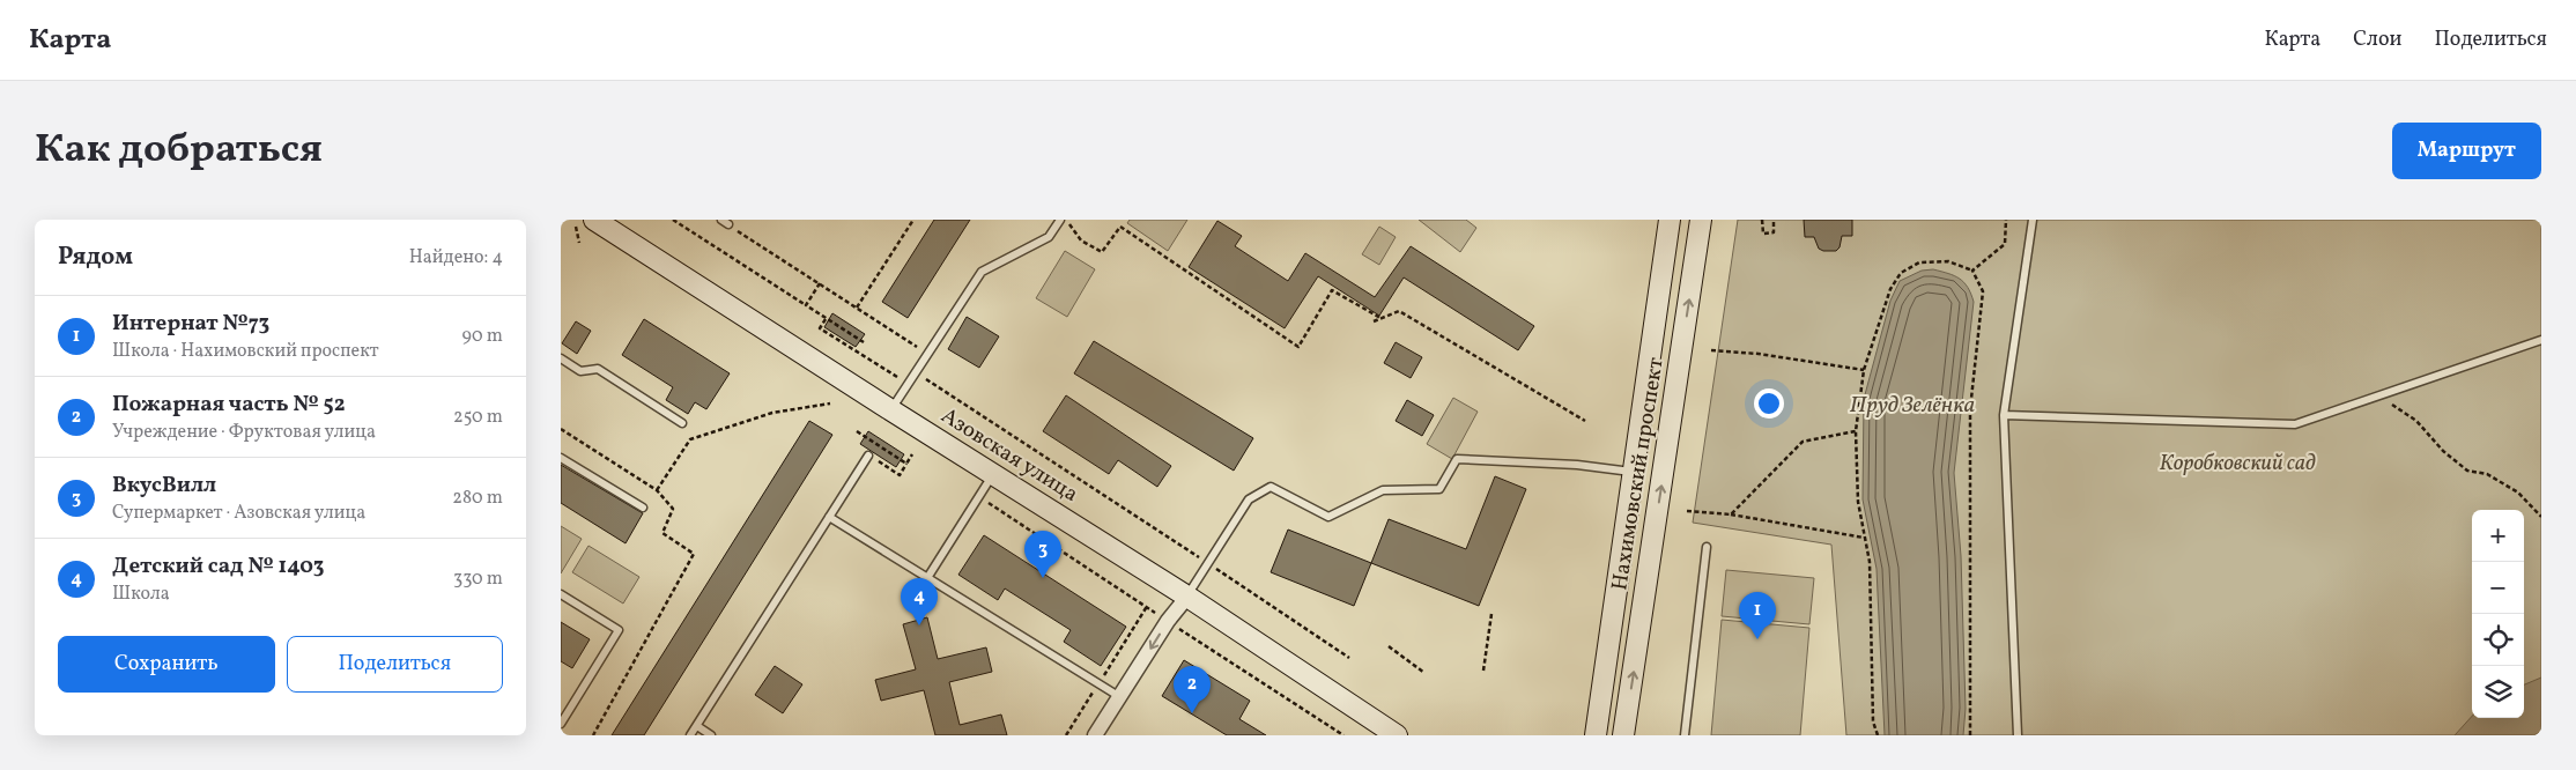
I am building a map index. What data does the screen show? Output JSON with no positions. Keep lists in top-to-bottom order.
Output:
{
  "streets": {
    "main road": ["Азовская улица", "Нахимовский проспект"]
  },
  "water": ["Пруд Зелёнка"],
  "parks": ["Коробковский сад"],
  "page": {
    "header": "Карта",
    "nav": ["Карта", "Слои", "Поделиться"],
    "title": "Как добраться",
    "buttons": [
      "Маршрут",
      ["Сохранить", "Поделиться"]
    ],
    "heading": ["Рядом", "Найдено: 4"],
    "list": [
      {
        "mark": "1",
        "name": "Интернат №73",
        "note": "Школа · Нахимовский проспект",
        "value": "90 m"
      },
      {
        "mark": "2",
        "name": "Пожарная часть № 52",
        "note": "Учреждение · Фруктовая улица",
        "value": "250 m"
      },
      {
        "mark": "3",
        "name": "ВкусВилл",
        "note": "Супермаркет · Азовская улица",
        "value": "280 m"
      },
      {
        "mark": "4",
        "name": "Детский сад № 1403",
        "note": "Школа",
        "value": "330 m"
      }
    ],
    "map_buttons": ["+", "−"],
    "pins": [
      "3",
      "4",
      "1",
      "2"
    ]
  }
}
